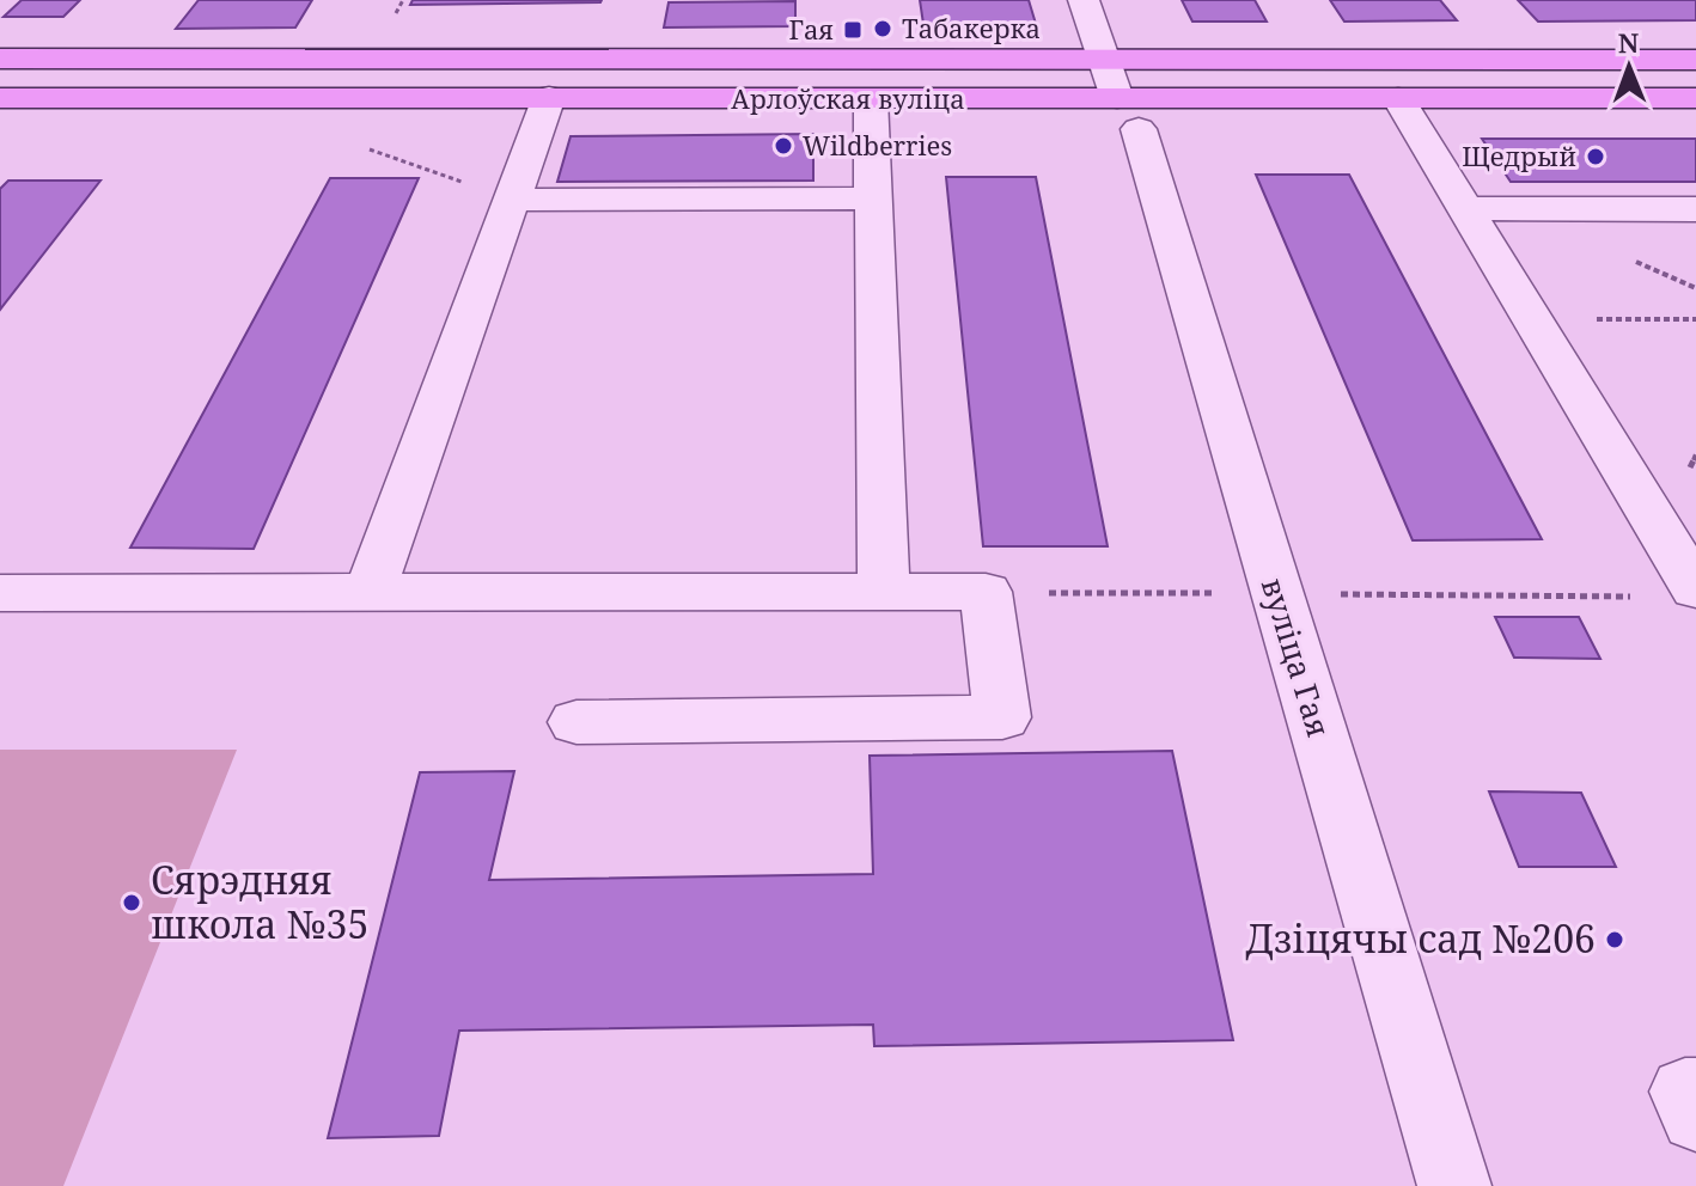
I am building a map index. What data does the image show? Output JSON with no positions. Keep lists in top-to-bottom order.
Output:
{
  "streets": {
    "main road": ["Арлоўская вуліца"],
    "street": ["вуліца Гая"]
  },
  "crossings": [
    ["Арлоўская вуліца", "вуліца Гая"]
  ],
  "places": {
    "other": [
      "Табакерка",
      "Wildberries",
      "Щедрый",
      "Сярэдняя школа №35",
      "Дзіцячы сад №206"
    ],
    "transit": ["Гая"]
  },
  "north": "top"
}
